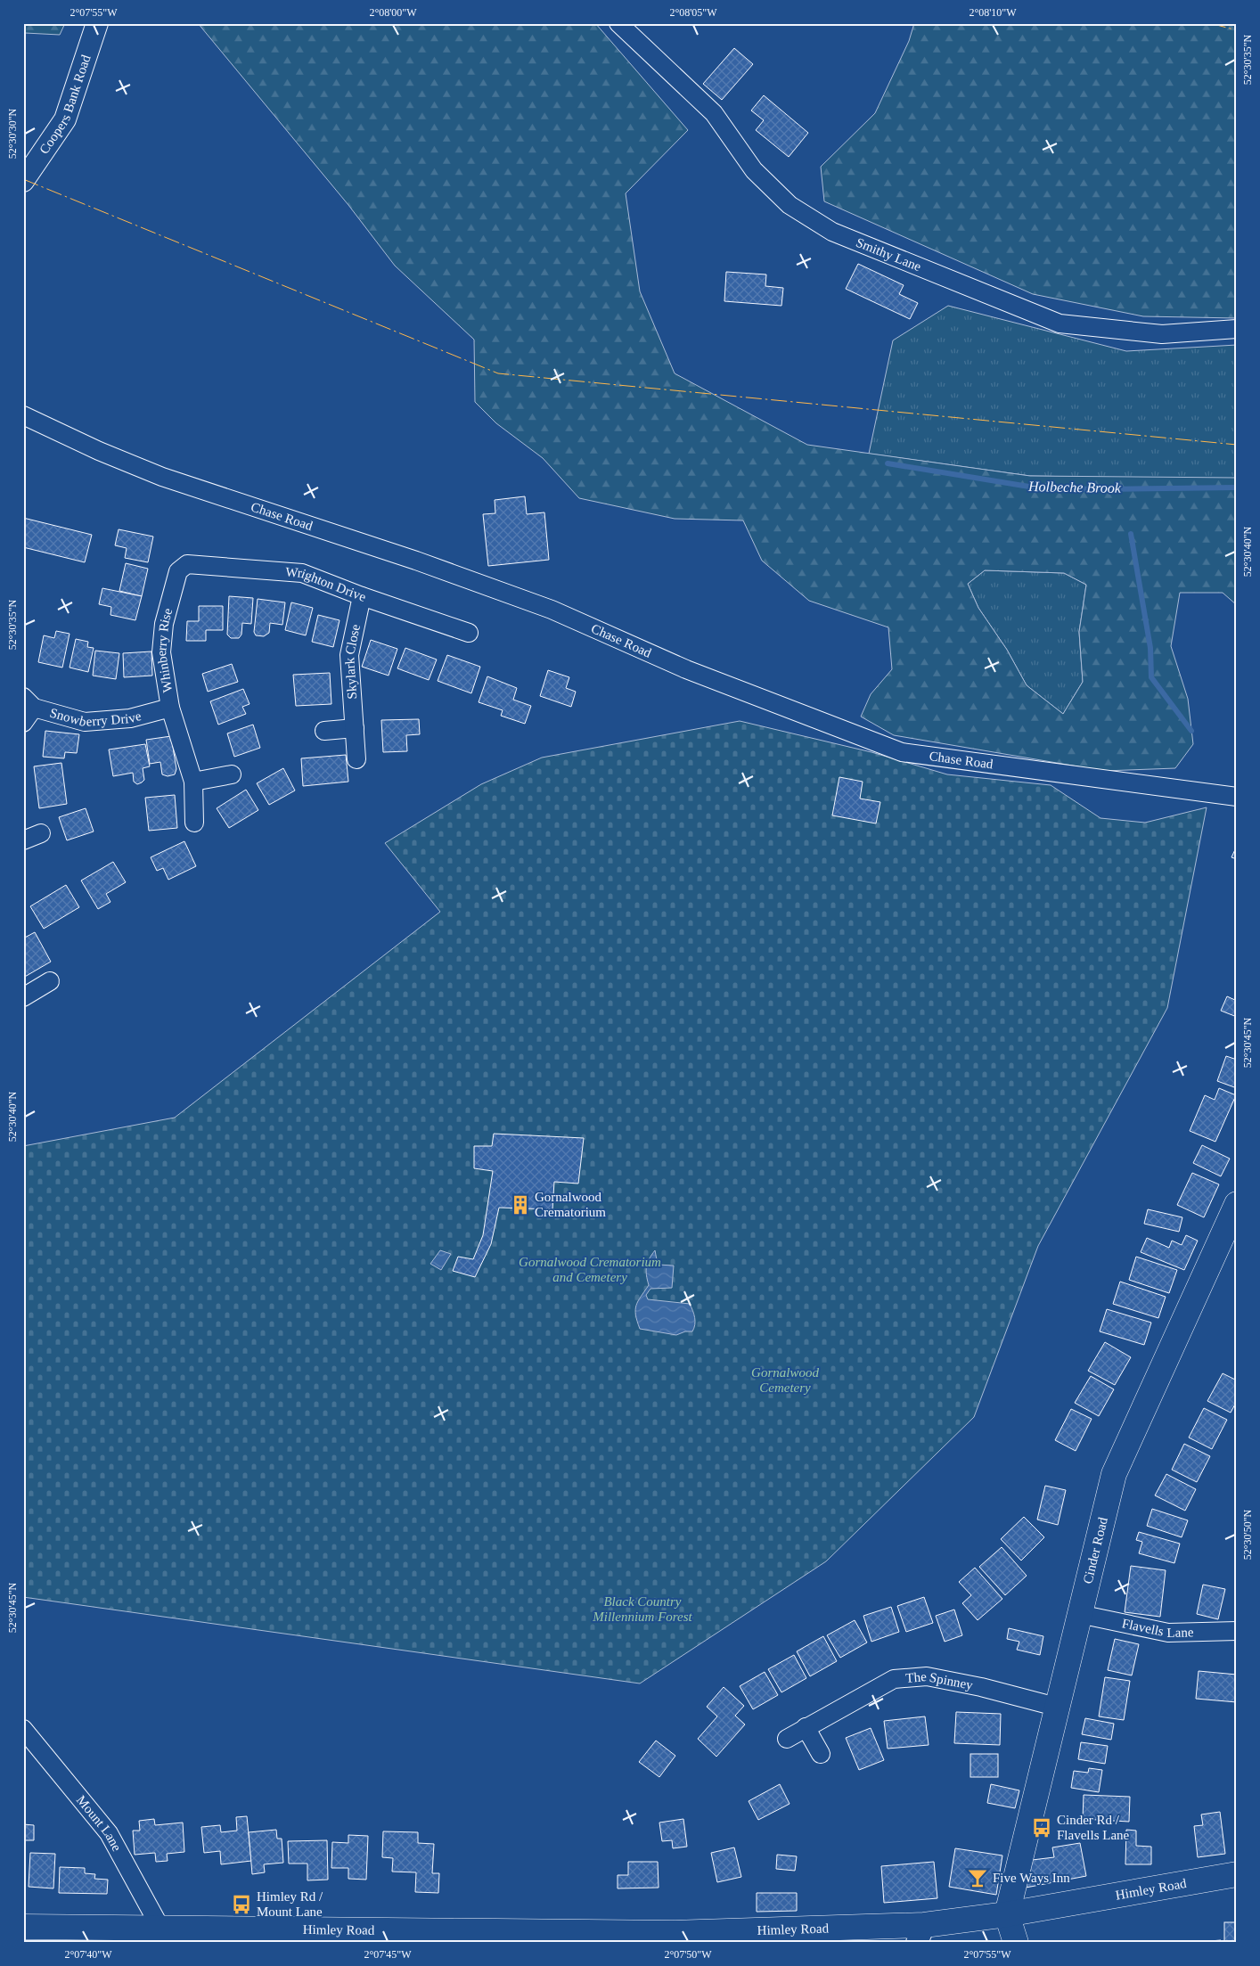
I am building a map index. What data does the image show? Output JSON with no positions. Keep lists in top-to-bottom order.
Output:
{
  "streets": {
    "main road": ["Cinder Road", "Himley Road"],
    "street": [
      "Coopers Bank Road",
      "Smithy Lane",
      "Chase Road",
      "Wrighton Drive",
      "Whinberry Rise",
      "Skylark Close",
      "Snowberry Drive",
      "Flavells Lane",
      "The Spinney",
      "Mount Lane"
    ]
  },
  "crossings": [
    ["Wrighton Drive", "Whinberry Rise"],
    ["Wrighton Drive", "Skylark Close"],
    ["Whinberry Rise", "Snowberry Drive"],
    ["Cinder Road", "Flavells Lane"],
    ["Cinder Road", "The Spinney"],
    ["Cinder Road", "Himley Road"],
    ["Mount Lane", "Himley Road"]
  ],
  "water": ["Holbeche Brook"],
  "parks": ["Gornalwood Crematorium and Cemetery", "Gornalwood Cemetery", "Black Country Millennium Forest"],
  "places": {
    "building": ["Gornalwood Crematorium"],
    "bus stop": ["Cinder Rd / Flavells Lane", "Himley Rd / Mount Lane"],
    "bar": ["Five Ways Inn"]
  },
  "coordinates": [
    "2°07'55\"W",
    "2°08'00\"W",
    "2°08'05\"W",
    "2°08'10\"W",
    "52°30'35\"N",
    "52°30'30\"N",
    "52°30'40\"N",
    "52°30'45\"N",
    "52°30'50\"N",
    "2°07'40\"W",
    "2°07'45\"W",
    "2°07'50\"W"
  ]
}
